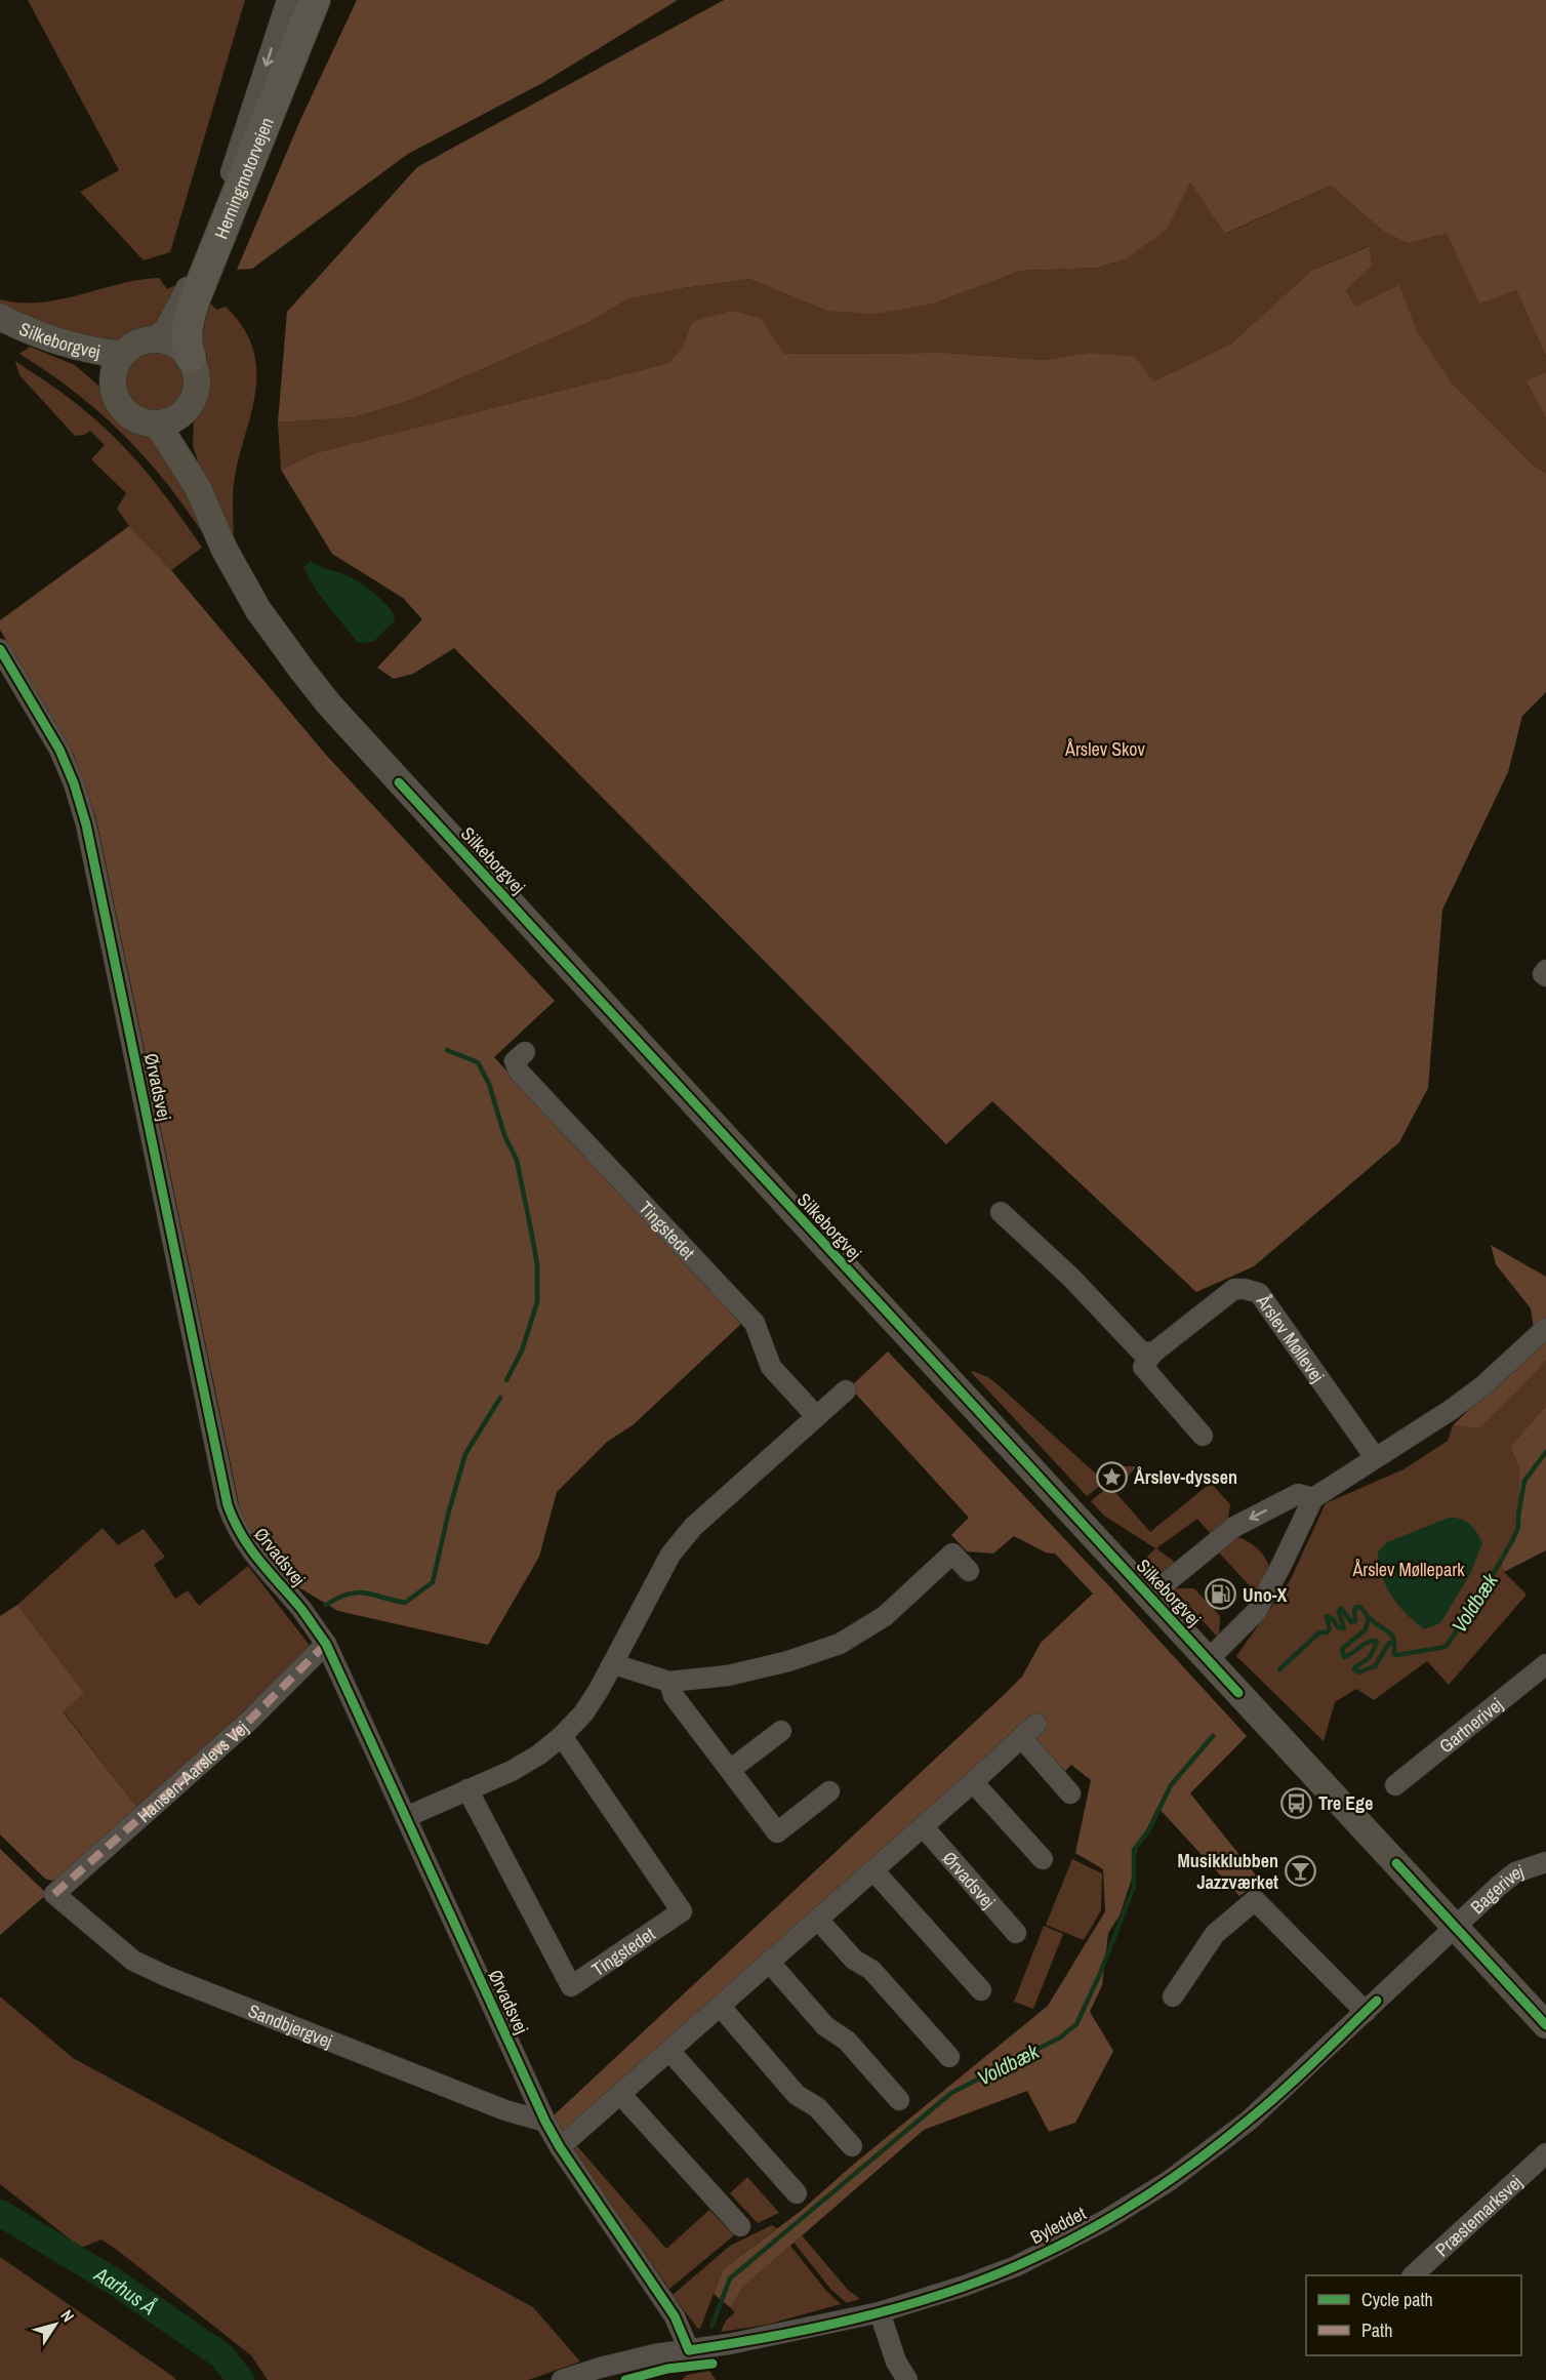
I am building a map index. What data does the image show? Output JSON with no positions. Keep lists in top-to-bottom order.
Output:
{
  "streets": {
    "highway": ["Herningmotorvejen"],
    "main road": ["Silkeborgvej"],
    "street": [
      "Ørvadsvej",
      "Tingstedet",
      "Årslev Møllevej",
      "Gartnerivej",
      "Hansen-Aarslevs Vej",
      "Bagerivej",
      "Sandbjergvej",
      "Præstemarksvej",
      "Byleddet"
    ]
  },
  "crossings": [
    ["Herningmotorvejen", "Silkeborgvej"],
    ["Silkeborgvej", "Bagerivej"],
    ["Silkeborgvej", "Byleddet"],
    ["Ørvadsvej", "Hansen-Aarslevs Vej"],
    ["Ørvadsvej", "Sandbjergvej"],
    ["Ørvadsvej", "Byleddet"],
    ["Hansen-Aarslevs Vej", "Sandbjergvej"],
    ["Bagerivej", "Byleddet"]
  ],
  "one_way": ["Herningmotorvejen"],
  "water": ["Voldbæk", "Aarhus Å"],
  "parks": ["Årslev Skov", "Årslev Møllepark"],
  "places": {
    "place": ["Årslev-dyssen"],
    "fuel station": ["Uno-X"],
    "bus stop": ["Tre Ege"],
    "bar": ["Musikklubben Jazzværket"]
  },
  "legend": ["Cycle path", "Path"],
  "north": "top right"
}
